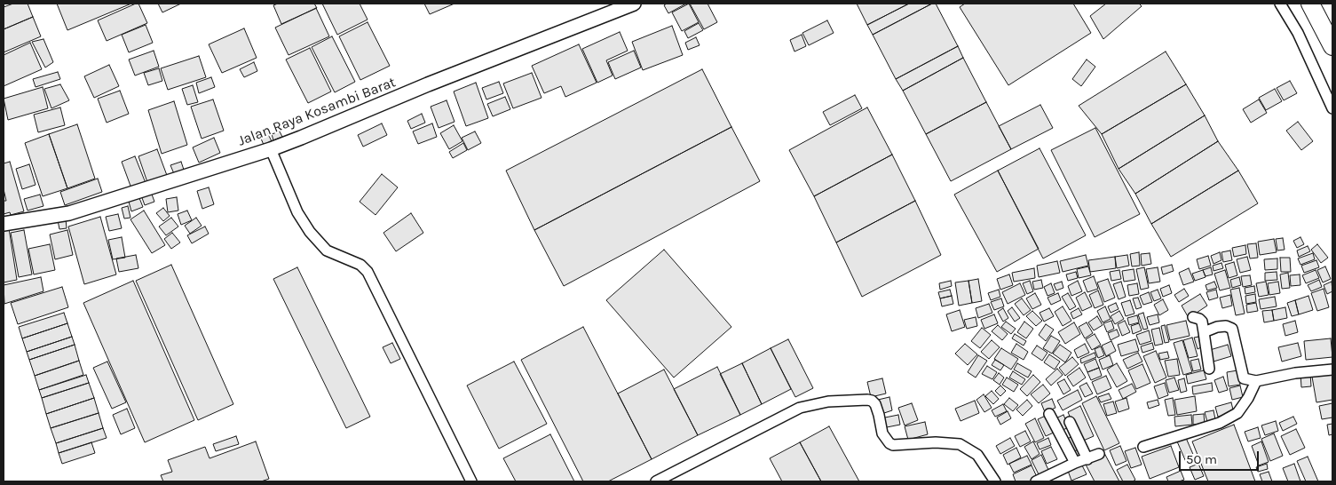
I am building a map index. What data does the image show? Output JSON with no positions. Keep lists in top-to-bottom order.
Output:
{
  "streets": {
    "main road": ["Jalan Raya Kosambi Barat"]
  },
  "scale_bar": "50 m"
}
